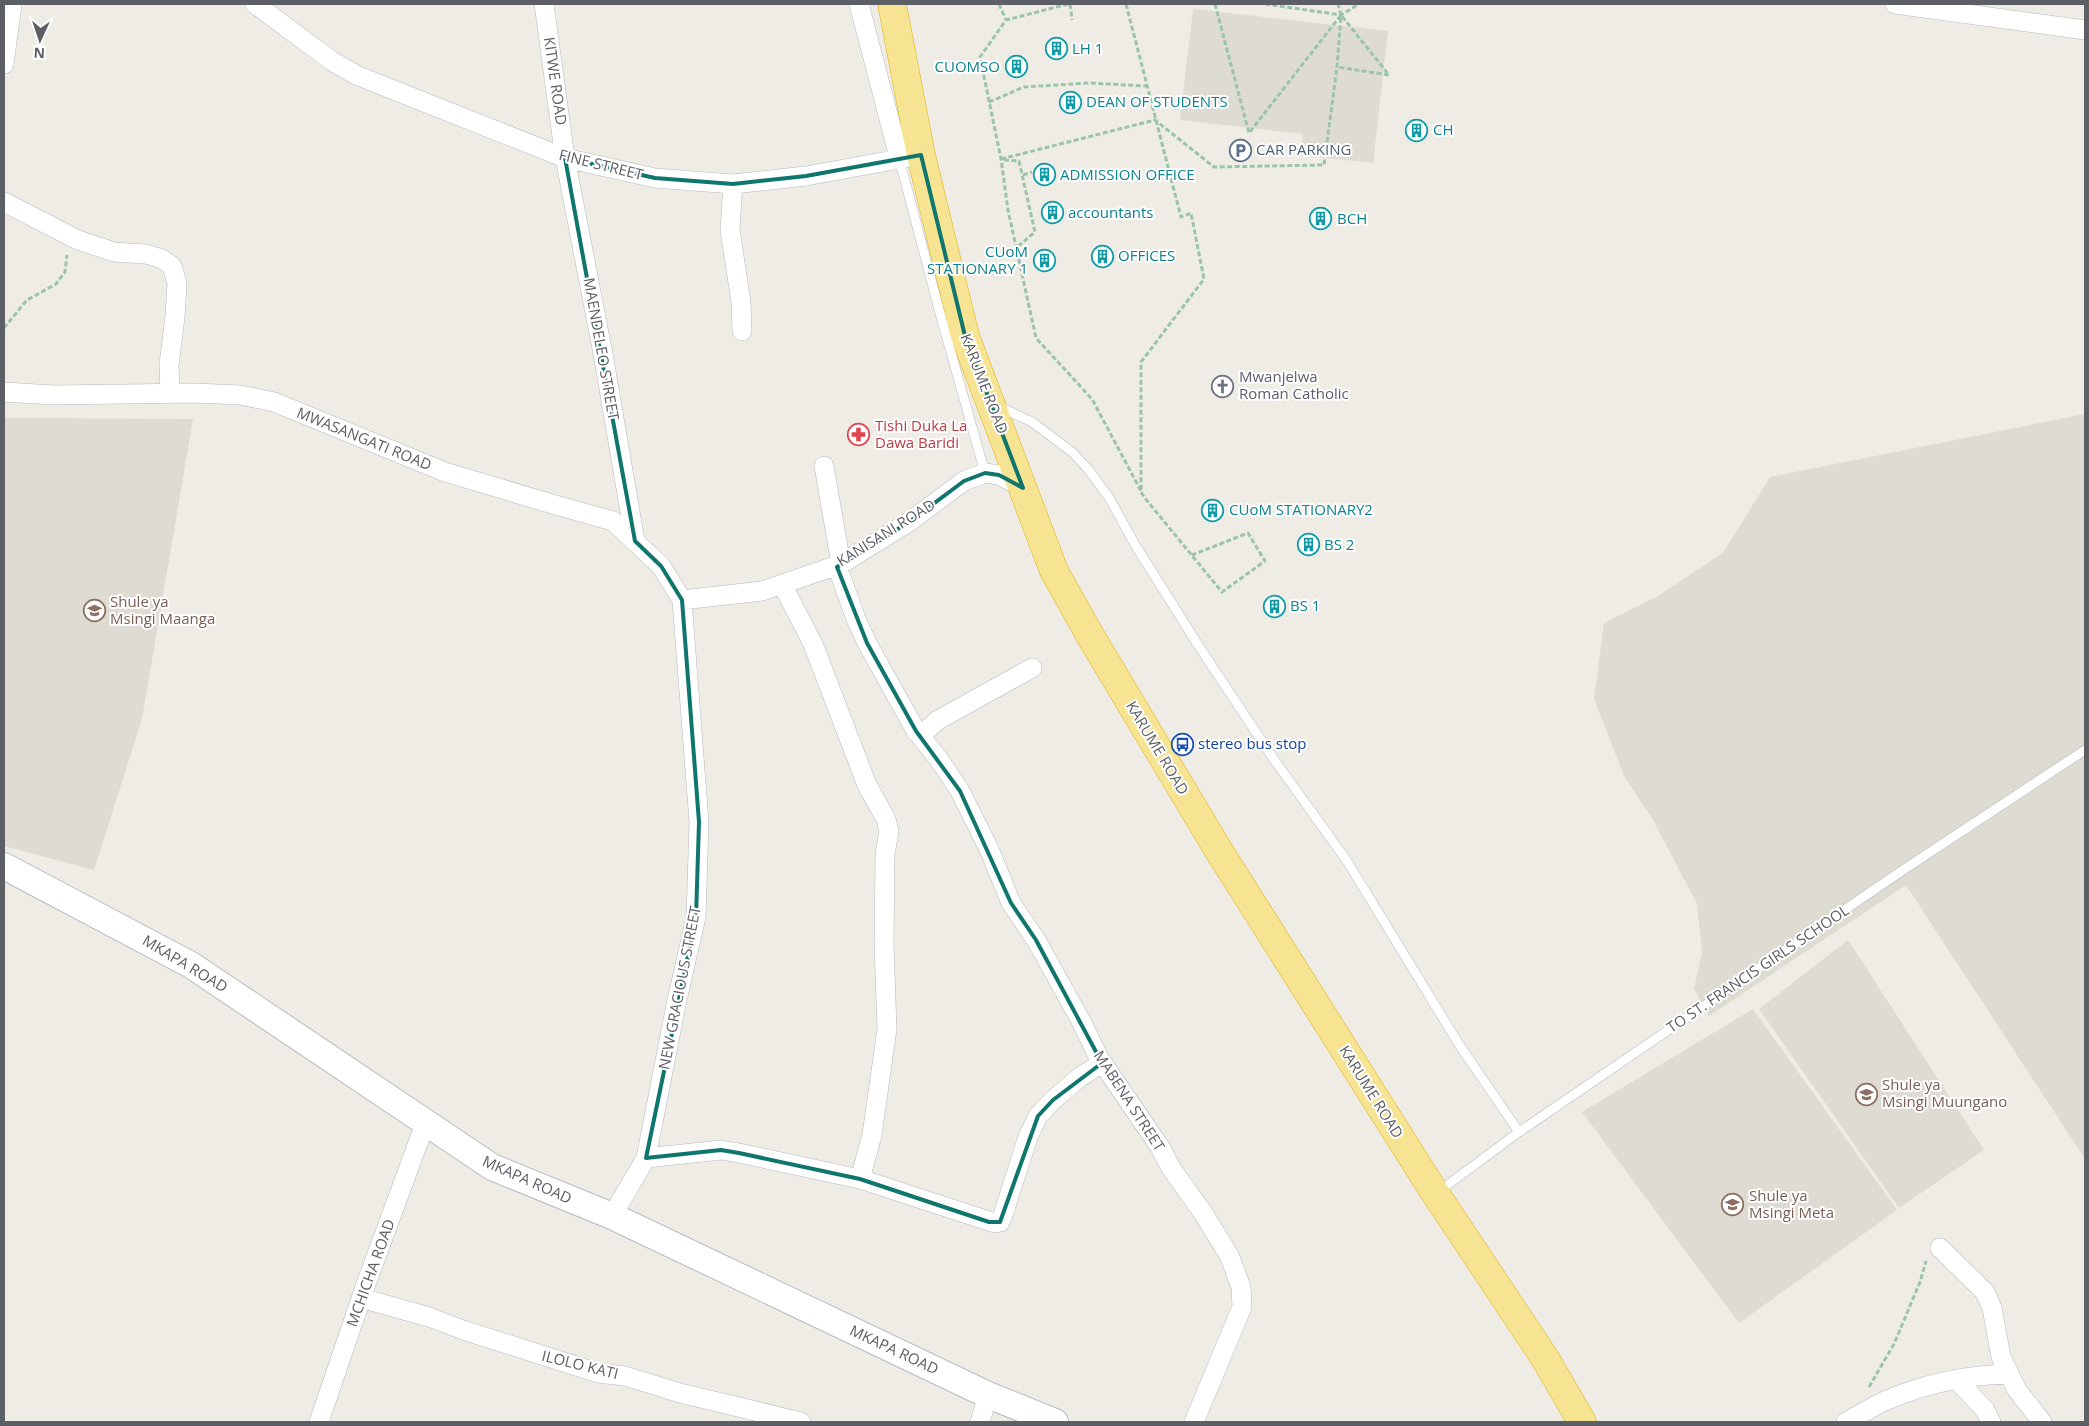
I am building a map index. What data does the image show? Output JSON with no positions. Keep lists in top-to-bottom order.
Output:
{
  "streets": {
    "highway": ["KARUME ROAD"],
    "street": [
      "KITWE ROAD",
      "FINE STREET",
      "MAENDELEO STREET",
      "MWASANGATI ROAD",
      "KANISANI ROAD",
      "MKAPA ROAD",
      "NEW GRACIOUS STREET",
      "MABENA STREET",
      "MCHICHA ROAD",
      "ILOLO KATI"
    ],
    "lane": ["TO ST. FRANCIS GIRLS SCHOOL"]
  },
  "crossings": [
    ["KITWE ROAD", "FINE STREET"],
    ["KITWE ROAD", "MAENDELEO STREET"],
    ["FINE STREET", "MAENDELEO STREET"],
    ["FINE STREET", "KARUME ROAD"],
    ["MAENDELEO STREET", "MWASANGATI ROAD"],
    ["KARUME ROAD", "TO ST. FRANCIS GIRLS SCHOOL"],
    ["MWASANGATI ROAD", "KANISANI ROAD"],
    ["MWASANGATI ROAD", "NEW GRACIOUS STREET"],
    ["KANISANI ROAD", "NEW GRACIOUS STREET"],
    ["KANISANI ROAD", "MABENA STREET"],
    ["MKAPA ROAD", "NEW GRACIOUS STREET"],
    ["MKAPA ROAD", "MCHICHA ROAD"],
    ["MCHICHA ROAD", "ILOLO KATI"]
  ],
  "places": {
    "building": [
      "LH 1",
      "CUOMSO",
      "DEAN OF STUDENTS",
      "CH",
      "ADMISSION OFFICE",
      "accountants",
      "BCH",
      "OFFICES",
      "CUoM STATIONARY 1",
      "CUoM STATIONARY2",
      "BS 2",
      "BS 1"
    ],
    "parking": ["CAR PARKING"],
    "church": ["Mwanjelwa Roman Catholic"],
    "pharmacy": ["Tishi Duka La Dawa Baridi"],
    "school or university": ["Shule ya Msingi Maanga", "Shule ya Msingi Muungano", "Shule ya Msingi Meta"],
    "bus stop": ["stereo bus stop"]
  },
  "north": "bottom"
}
